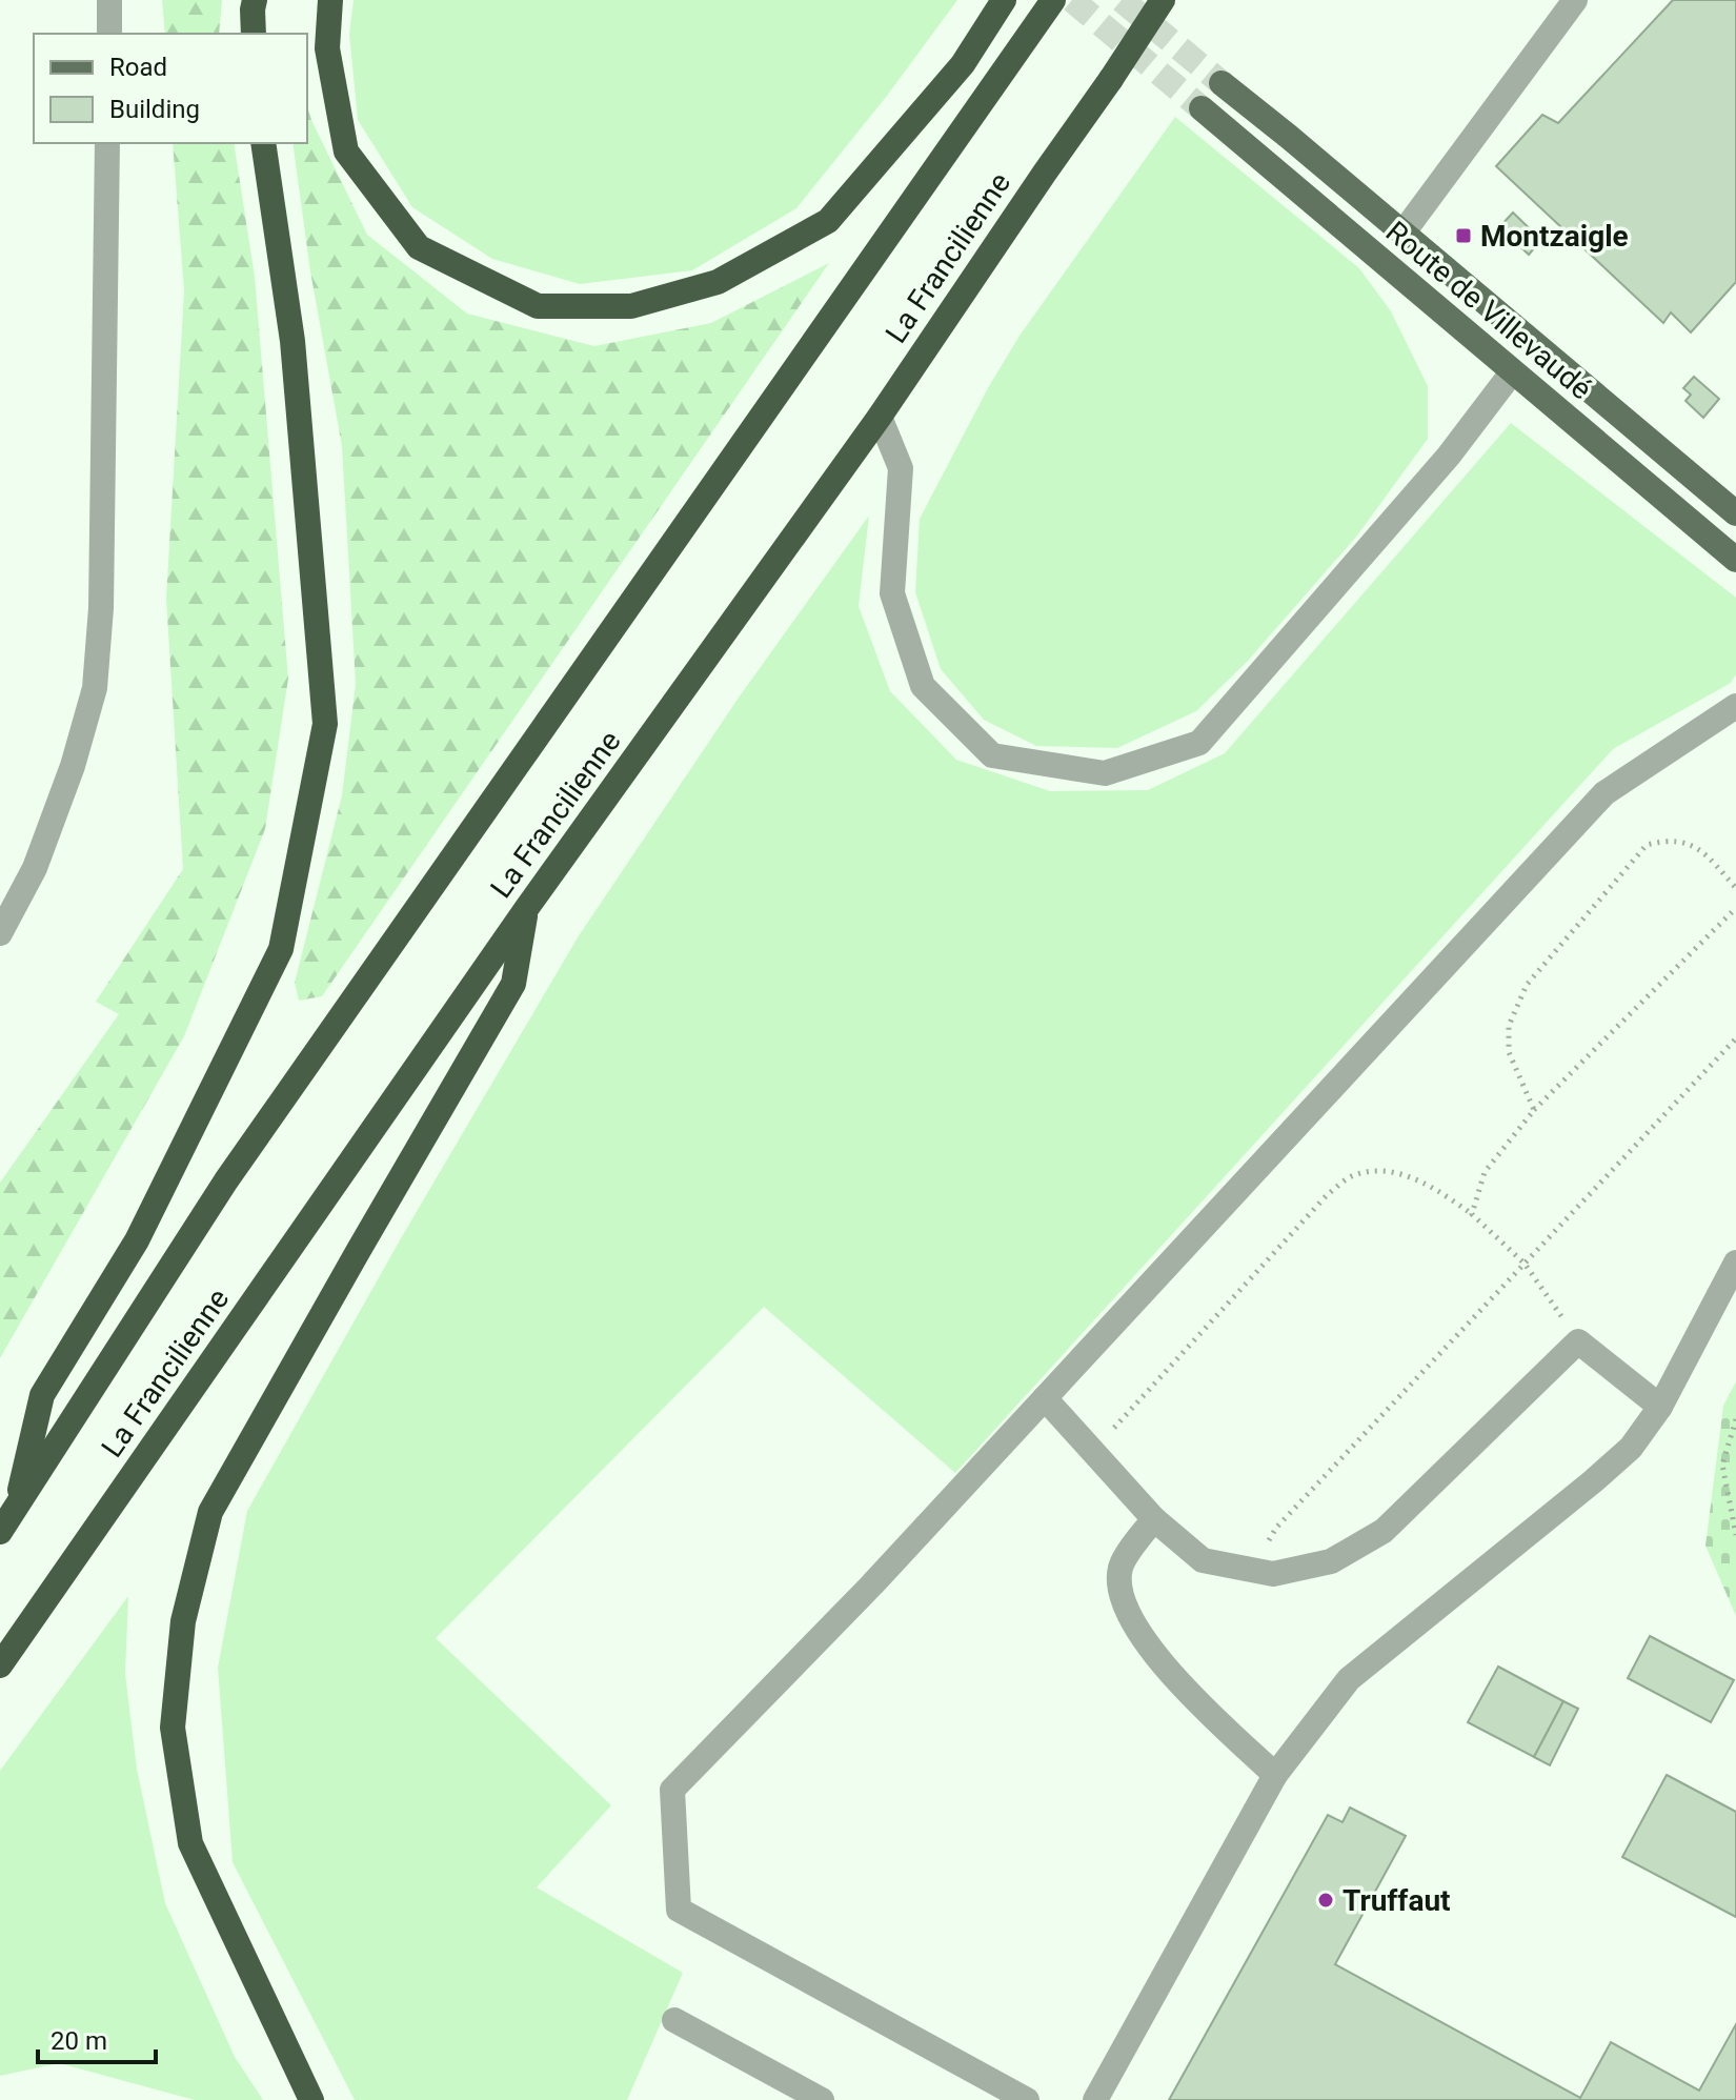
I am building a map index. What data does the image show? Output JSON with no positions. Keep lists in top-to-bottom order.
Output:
{
  "streets": {
    "highway": ["La Francilienne"],
    "main road": ["Route de Villevaudé"]
  },
  "places": {
    "transit": ["Montzaigle"],
    "other": ["Truffaut"]
  },
  "legend": ["Road", "Building"],
  "scale_bar": "20 m"
}
